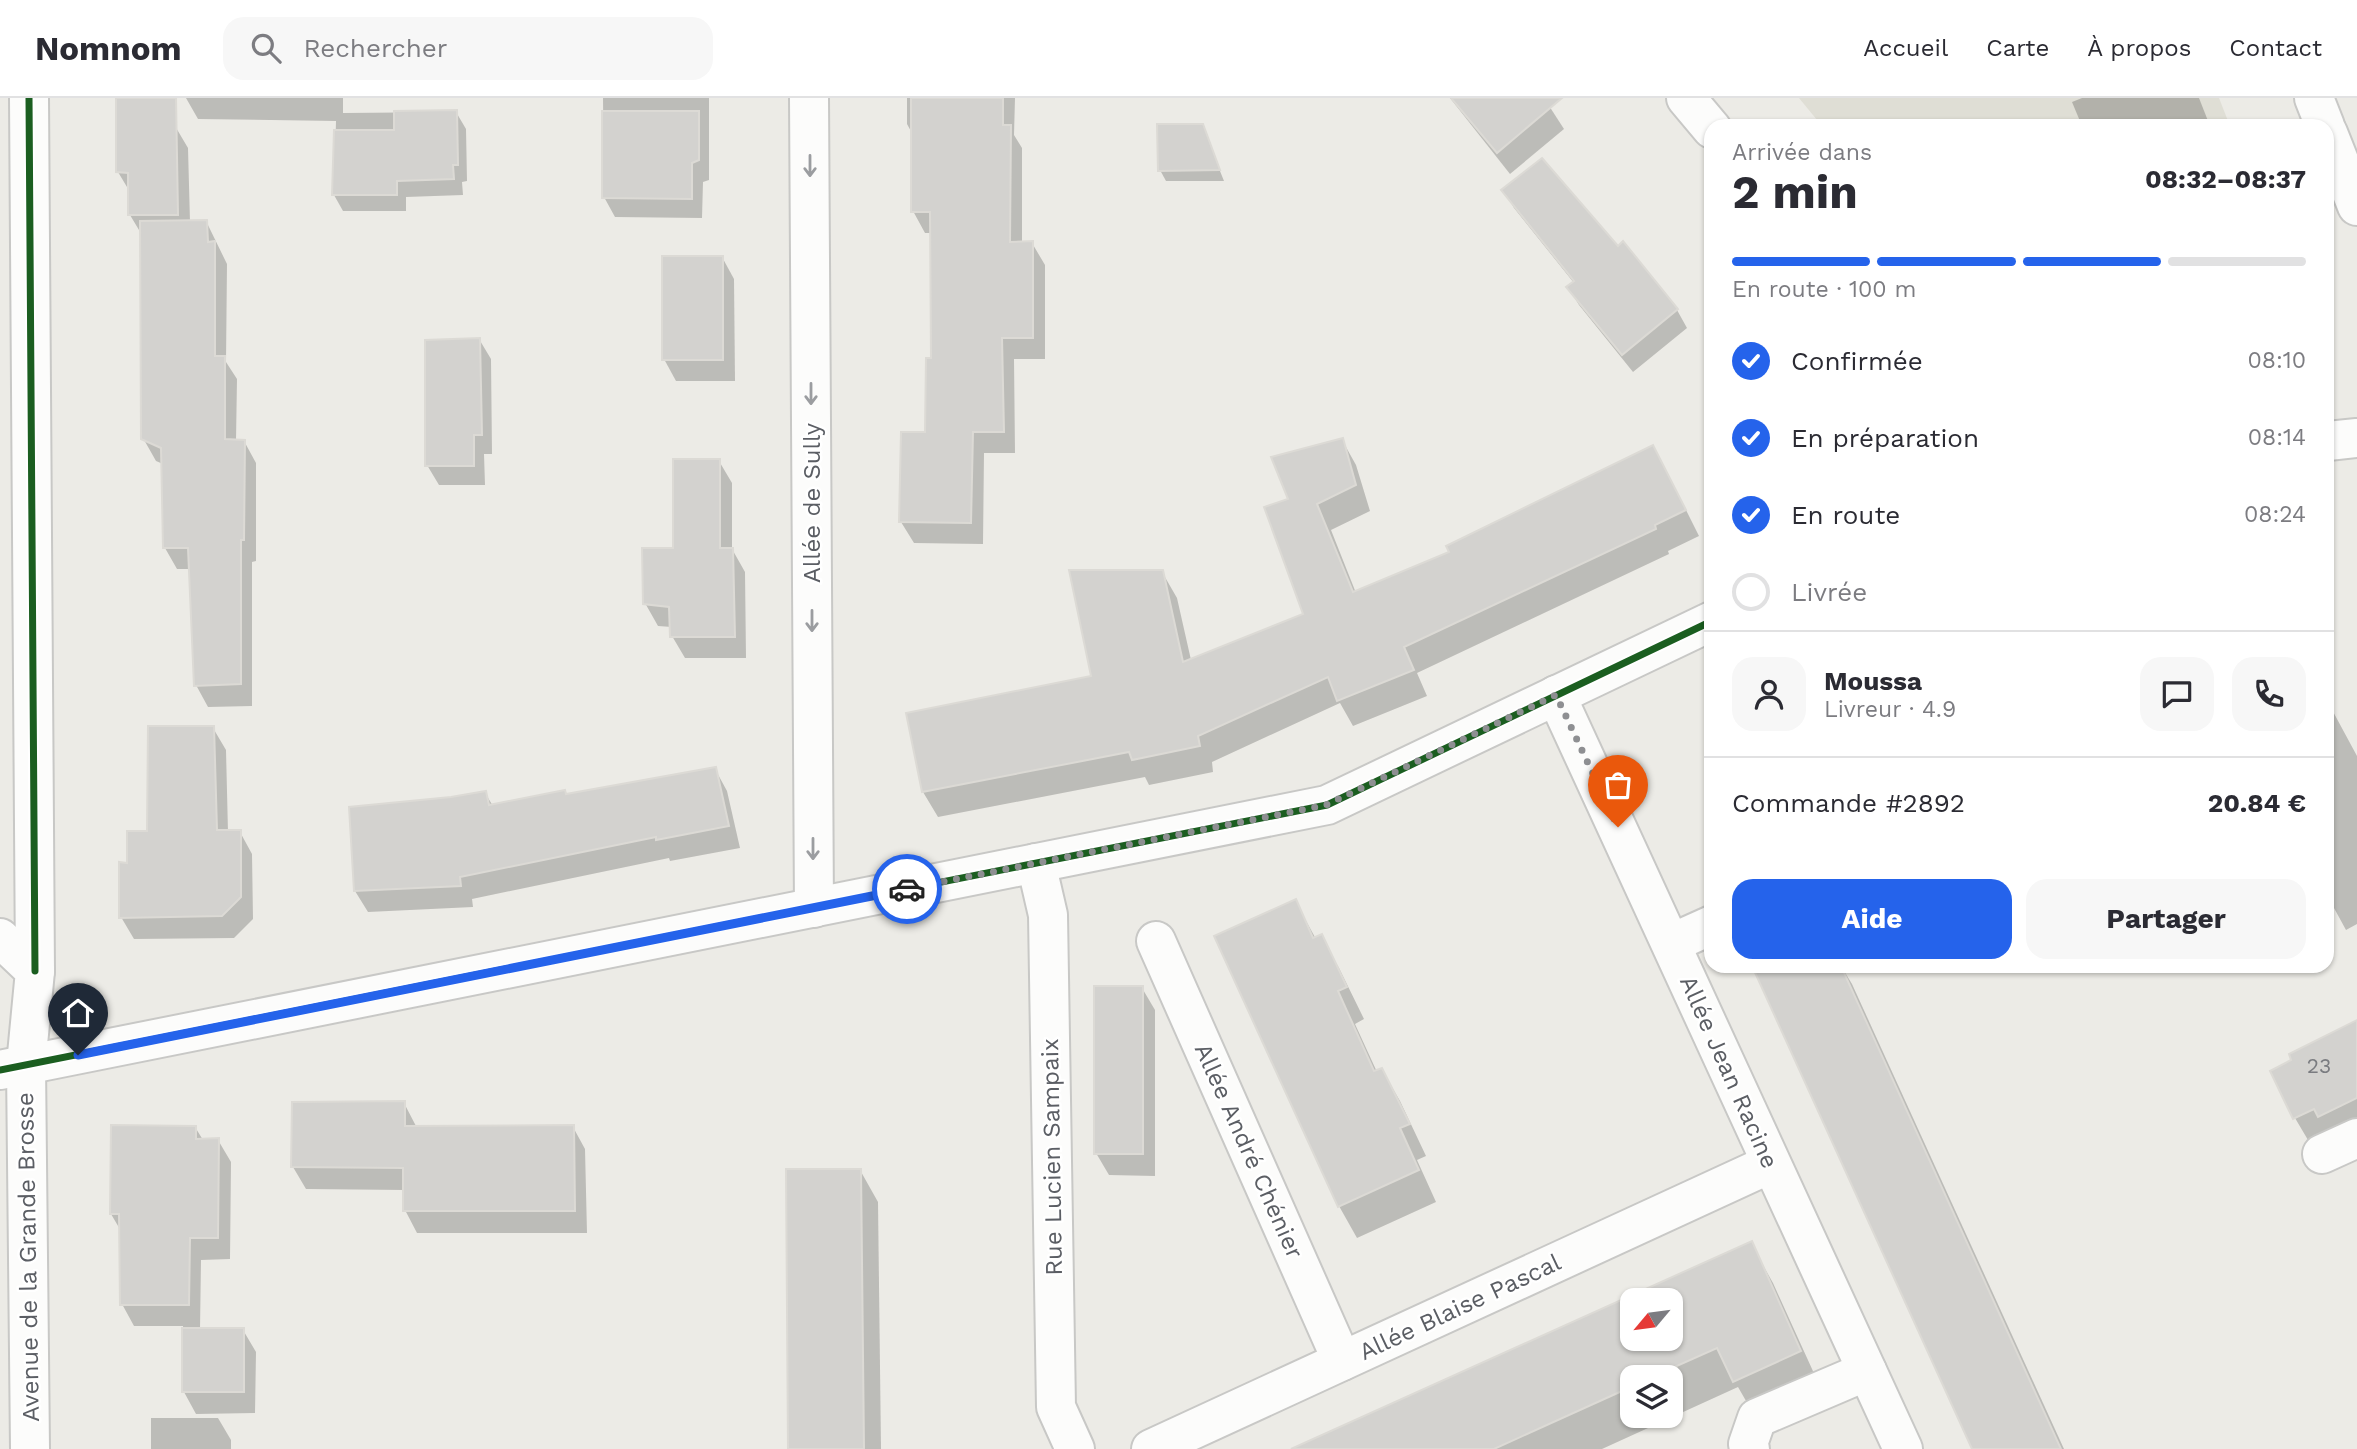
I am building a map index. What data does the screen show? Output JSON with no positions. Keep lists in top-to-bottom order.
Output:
{
  "streets": {
    "street": [
      "Allée de Sully",
      "Allée Jean Racine",
      "Allée André Chénier",
      "Rue Lucien Sampaix",
      "Avenue de la Grande Brosse",
      "Allée Blaise Pascal"
    ]
  },
  "crossings": [
    ["Allée Jean Racine", "Allée Blaise Pascal"],
    ["Allée André Chénier", "Allée Blaise Pascal"]
  ],
  "one_way": ["Allée de Sully"],
  "house_numbers": ["23"],
  "north": "bottom left",
  "page": {
    "header": "Nomnom",
    "search": "Rechercher",
    "nav": [
      "Accueil",
      "Carte",
      "À propos",
      "Contact"
    ],
    "heading": ["2 min", "Arrivée dans", "08:32–08:37"],
    "panel": [
      "Moussa",
      "Livreur · 4.9",
      "Commande #2892",
      "20.84 €"
    ],
    "bar": "En route · 100 m",
    "list": [
      ["Confirmée", "08:10"],
      ["En préparation", "08:14"],
      ["En route", "08:24"],
      "Livrée"
    ],
    "buttons": ["Aide", "Partager"]
  }
}
